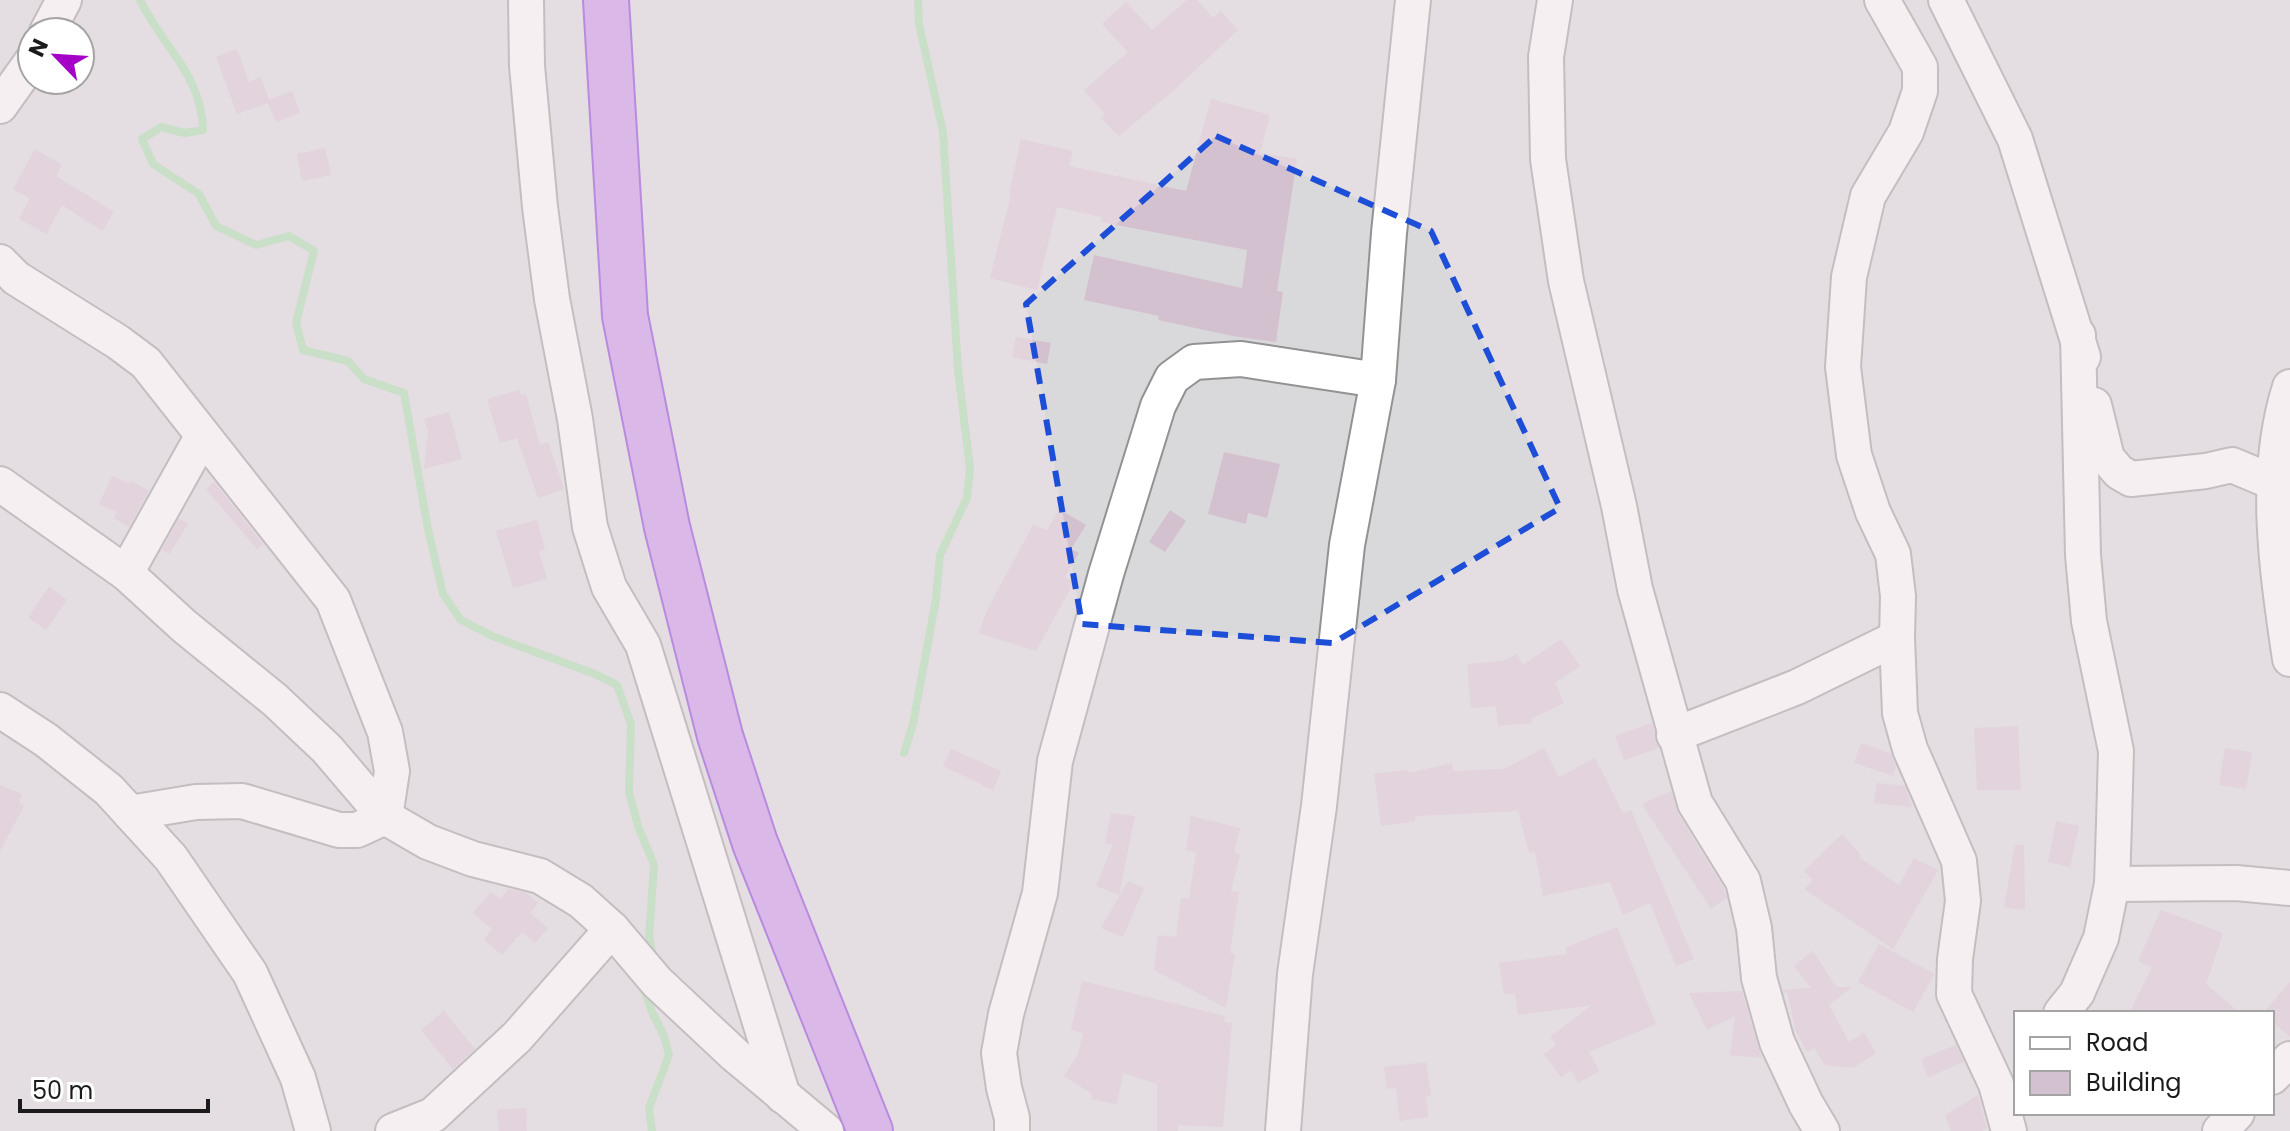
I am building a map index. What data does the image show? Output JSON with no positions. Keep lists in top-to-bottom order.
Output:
{
  "legend": ["Road", "Building"],
  "scale_bar": "50 m",
  "north": "top left"
}
